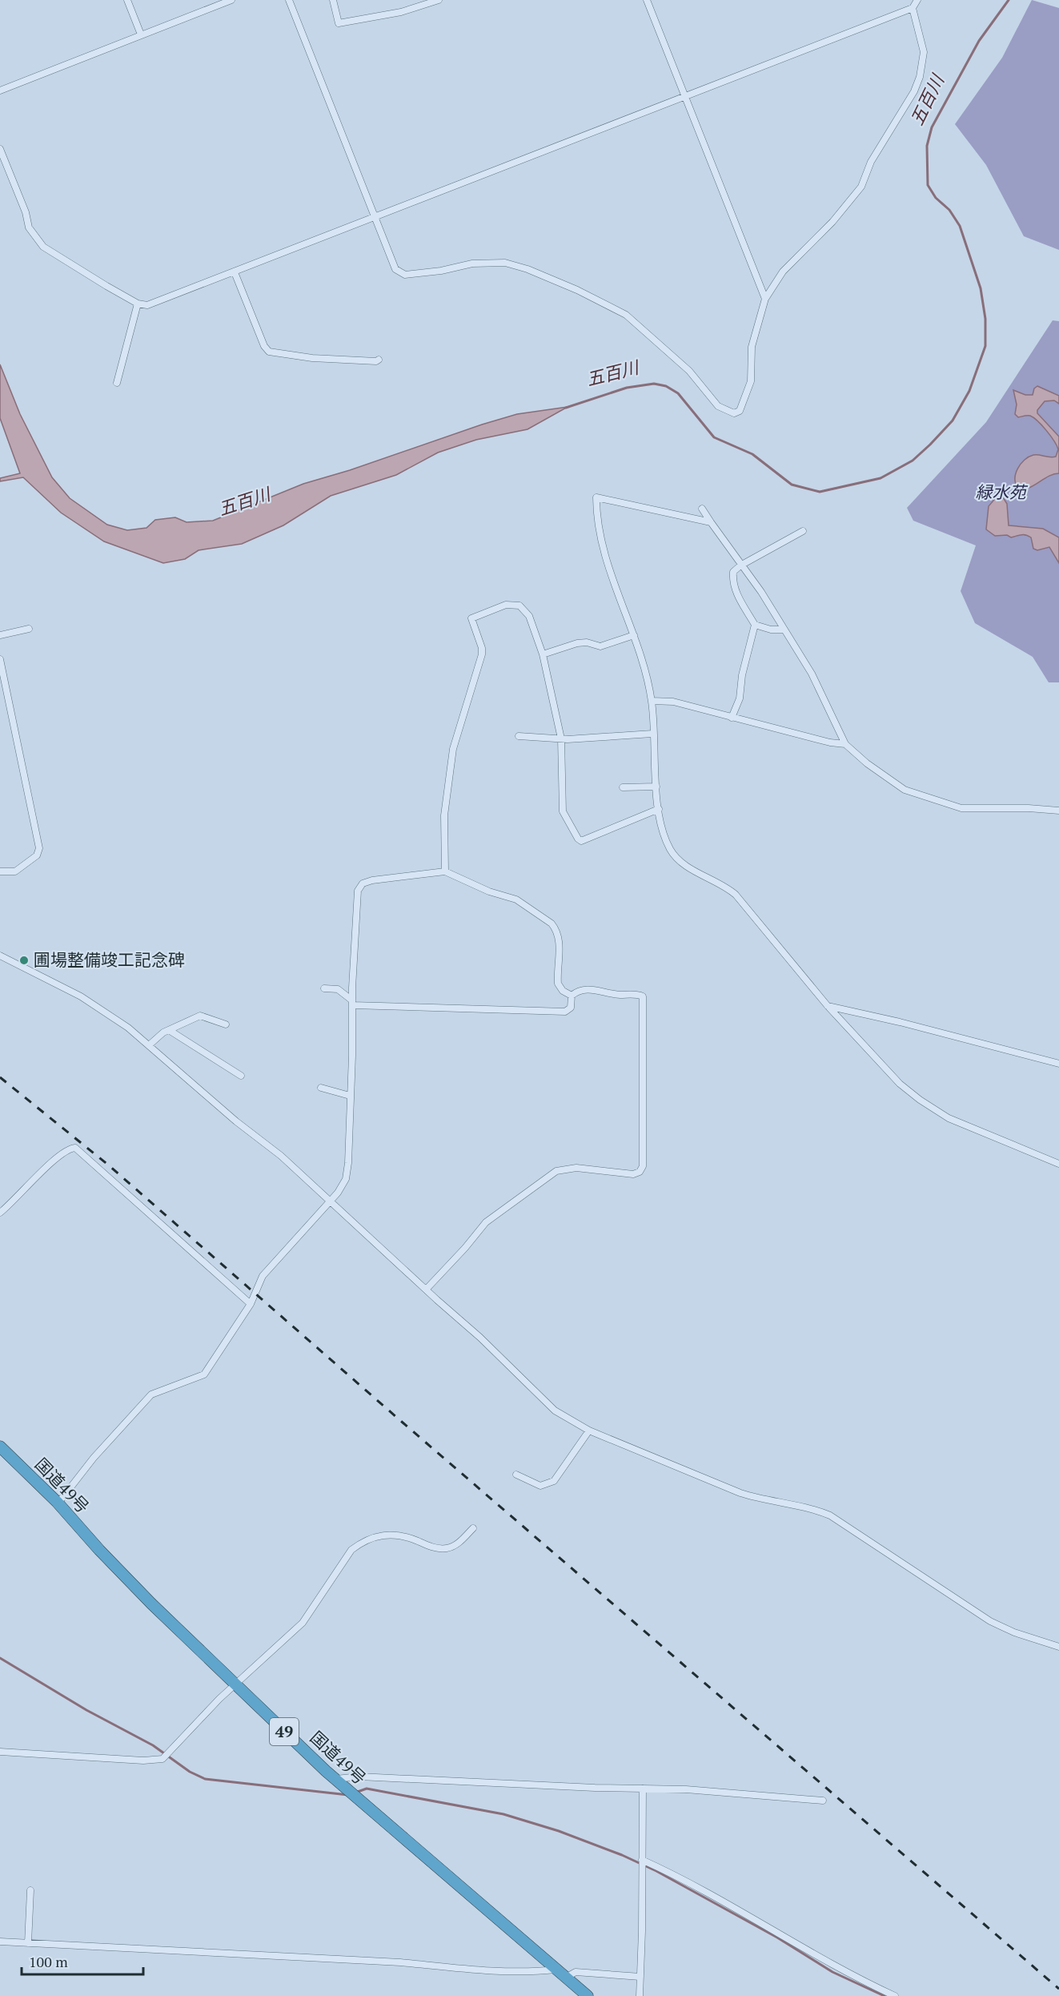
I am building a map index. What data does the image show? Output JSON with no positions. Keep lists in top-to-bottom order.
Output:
{
  "streets": {
    "highway": ["国道49号", "49"]
  },
  "water": ["五百川"],
  "parks": ["緑水苑"],
  "places": ["圃場整備竣工記念碑"],
  "scale_bar": "100 m"
}
